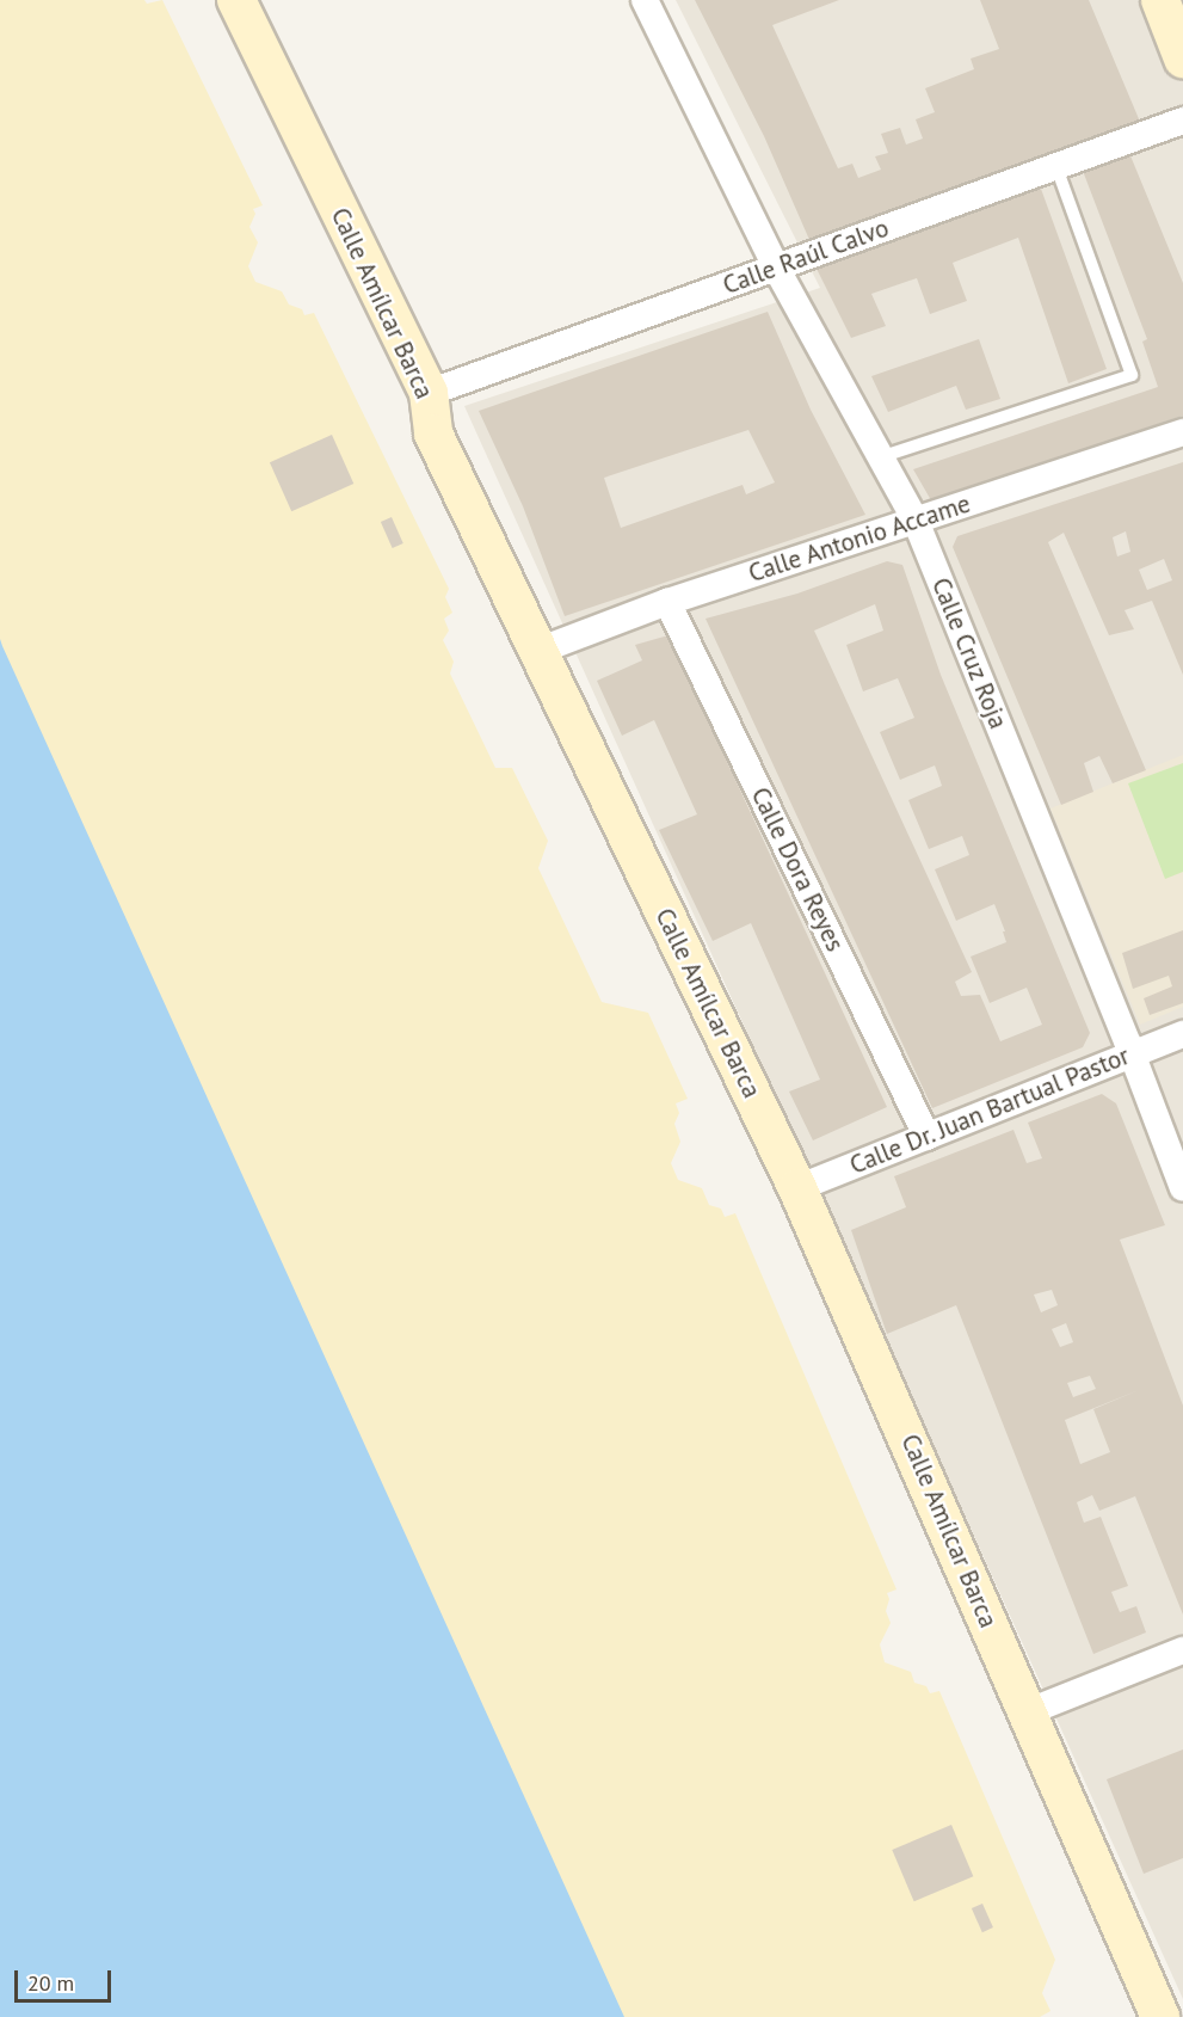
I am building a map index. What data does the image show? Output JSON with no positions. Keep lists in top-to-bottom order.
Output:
{
  "streets": {
    "street": [
      "Calle Raúl Calvo",
      "Calle Amílcar Barca",
      "Calle Antonio Accame",
      "Calle Cruz Roja",
      "Calle Dora Reyes",
      "Calle Dr. Juan Bartual Pastor"
    ]
  },
  "crossings": [
    ["Calle Raúl Calvo", "Calle Amílcar Barca"],
    ["Calle Raúl Calvo", "Calle Cruz Roja"],
    ["Calle Amílcar Barca", "Calle Antonio Accame"],
    ["Calle Amílcar Barca", "Calle Dr. Juan Bartual Pastor"],
    ["Calle Antonio Accame", "Calle Cruz Roja"],
    ["Calle Antonio Accame", "Calle Dora Reyes"],
    ["Calle Cruz Roja", "Calle Dr. Juan Bartual Pastor"],
    ["Calle Dora Reyes", "Calle Dr. Juan Bartual Pastor"]
  ],
  "scale_bar": "20 m"
}
